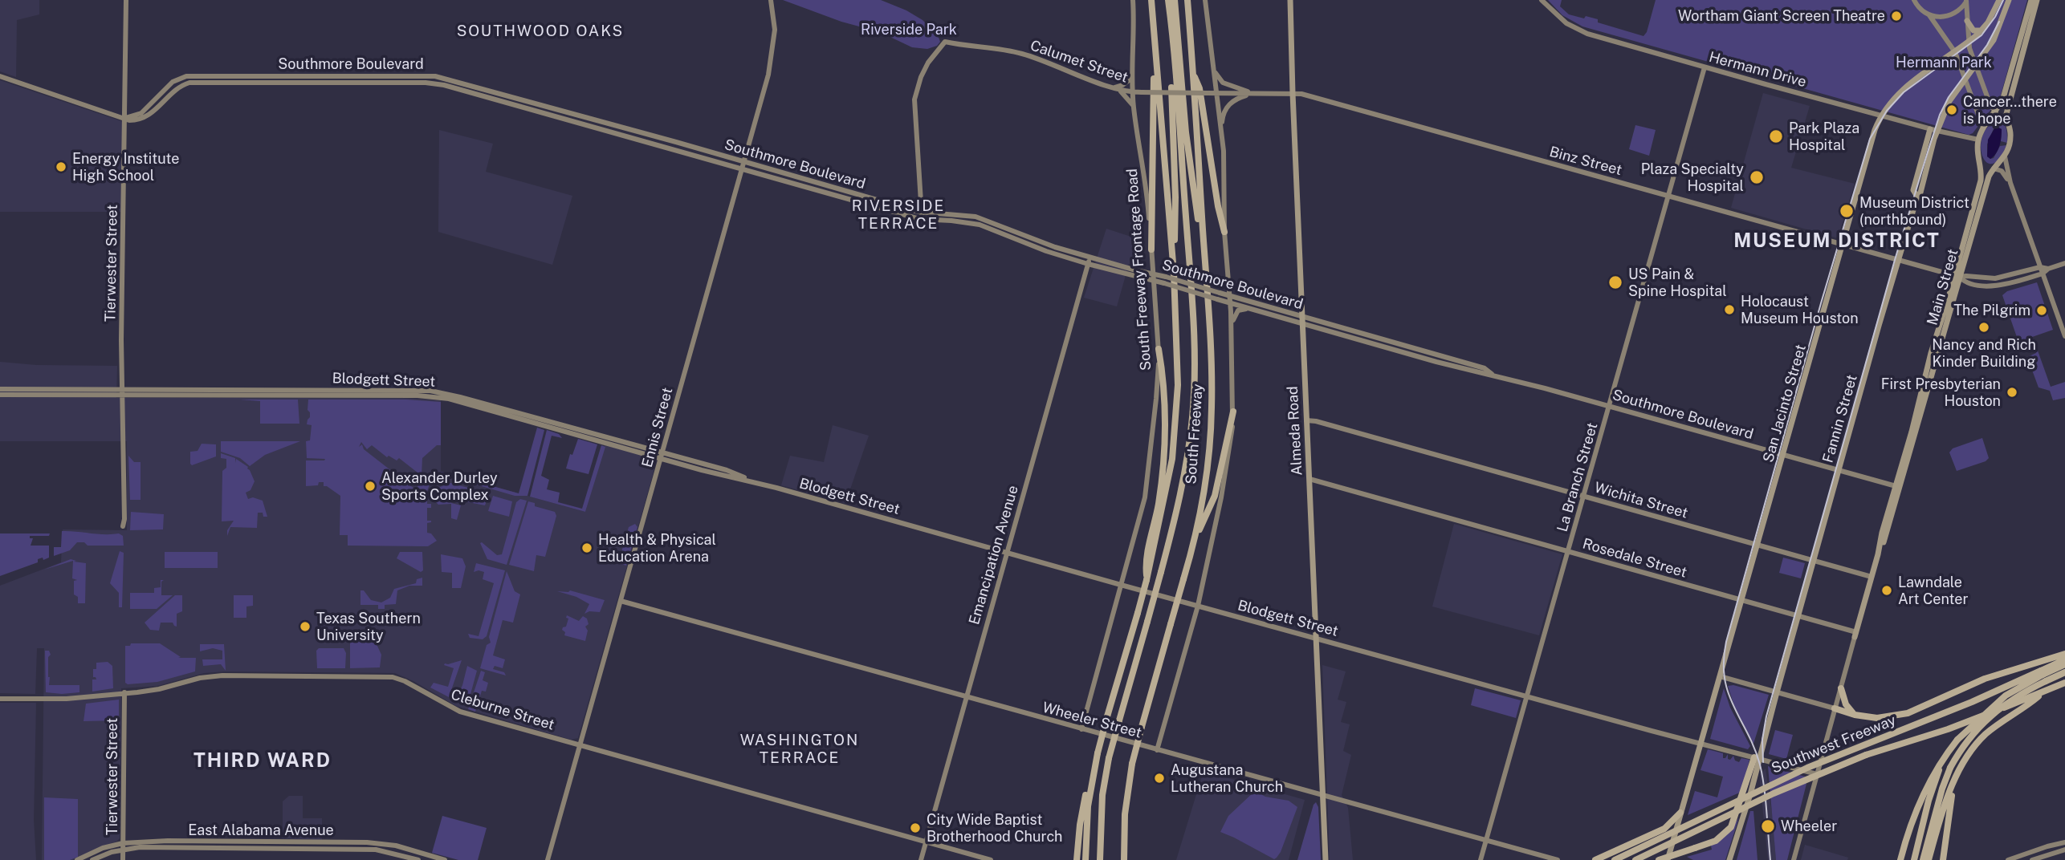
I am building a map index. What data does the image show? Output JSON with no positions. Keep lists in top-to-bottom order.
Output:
{
  "streets": {
    "highway": ["South Freeway", "Southwest Freeway"],
    "main road": [
      "Main Street",
      "San Jacinto Street",
      "Fannin Street",
      "Almeda Road"
    ],
    "street": [
      "Calumet Street",
      "Southmore Boulevard",
      "Hermann Drive",
      "Binz Street",
      "Tierwester Street",
      "South Freeway Frontage Road",
      "Blodgett Street",
      "Ennis Street",
      "La Branch Street",
      "Wichita Street",
      "Emancipation Avenue",
      "Rosedale Street",
      "Cleburne Street",
      "Wheeler Street",
      "East Alabama Avenue"
    ]
  },
  "crossings": [
    ["Calumet Street", "Southmore Boulevard"],
    ["Calumet Street", "Binz Street"],
    ["Calumet Street", "South Freeway Frontage Road"],
    ["Southmore Boulevard", "Tierwester Street"],
    ["Southmore Boulevard", "South Freeway Frontage Road"],
    ["Southmore Boulevard", "Main Street"],
    ["Southmore Boulevard", "San Jacinto Street"],
    ["Southmore Boulevard", "Fannin Street"],
    ["Southmore Boulevard", "Ennis Street"],
    ["Southmore Boulevard", "Almeda Road"],
    ["Southmore Boulevard", "La Branch Street"],
    ["Southmore Boulevard", "Emancipation Avenue"],
    ["Hermann Drive", "Main Street"],
    ["Hermann Drive", "San Jacinto Street"],
    ["Hermann Drive", "Fannin Street"],
    ["Hermann Drive", "La Branch Street"],
    ["Binz Street", "Main Street"],
    ["Binz Street", "San Jacinto Street"],
    ["Binz Street", "Fannin Street"],
    ["Binz Street", "Almeda Road"],
    ["Binz Street", "La Branch Street"],
    ["Tierwester Street", "Blodgett Street"],
    ["Tierwester Street", "Cleburne Street"],
    ["Tierwester Street", "East Alabama Avenue"],
    ["South Freeway Frontage Road", "Blodgett Street"],
    ["South Freeway Frontage Road", "Wheeler Street"],
    ["Main Street", "Blodgett Street"],
    ["Main Street", "Wichita Street"],
    ["Main Street", "Rosedale Street"],
    ["Blodgett Street", "San Jacinto Street"],
    ["Blodgett Street", "Fannin Street"],
    ["Blodgett Street", "Ennis Street"],
    ["Blodgett Street", "Almeda Road"],
    ["Blodgett Street", "La Branch Street"],
    ["Blodgett Street", "Emancipation Avenue"],
    ["San Jacinto Street", "Wichita Street"],
    ["San Jacinto Street", "Rosedale Street"],
    ["Fannin Street", "Wichita Street"],
    ["Fannin Street", "Rosedale Street"],
    ["Ennis Street", "Cleburne Street"],
    ["Ennis Street", "Wheeler Street"],
    ["Almeda Road", "Wichita Street"],
    ["Almeda Road", "Rosedale Street"],
    ["Almeda Road", "Wheeler Street"],
    ["La Branch Street", "Wichita Street"],
    ["La Branch Street", "Rosedale Street"],
    ["La Branch Street", "Wheeler Street"],
    ["Emancipation Avenue", "Cleburne Street"],
    ["Emancipation Avenue", "Wheeler Street"]
  ],
  "districts": [
    "SOUTHWOOD OAKS",
    "RIVERSIDE TERRACE",
    "MUSEUM DISTRICT",
    "WASHINGTON TERRACE",
    "THIRD WARD"
  ],
  "parks": ["Riverside Park", "Hermann Park"],
  "places": [
    "Wortham Giant Screen Theatre",
    "Cancer...there is hope",
    "Park Plaza Hospital",
    "Energy Institute High School",
    "Plaza Specialty Hospital",
    "Museum District (northbound)",
    "US Pain & Spine Hospital",
    "Holocaust Museum Houston",
    "The Pilgrim",
    "Nancy and Rich Kinder Building",
    "First Presbyterian Houston",
    "Alexander Durley Sports Complex",
    "Health & Physical Education Arena",
    "Lawndale Art Center",
    "Texas Southern University",
    "Augustana Lutheran Church",
    "Wheeler",
    "City Wide Baptist Brotherhood Church"
  ]
}
